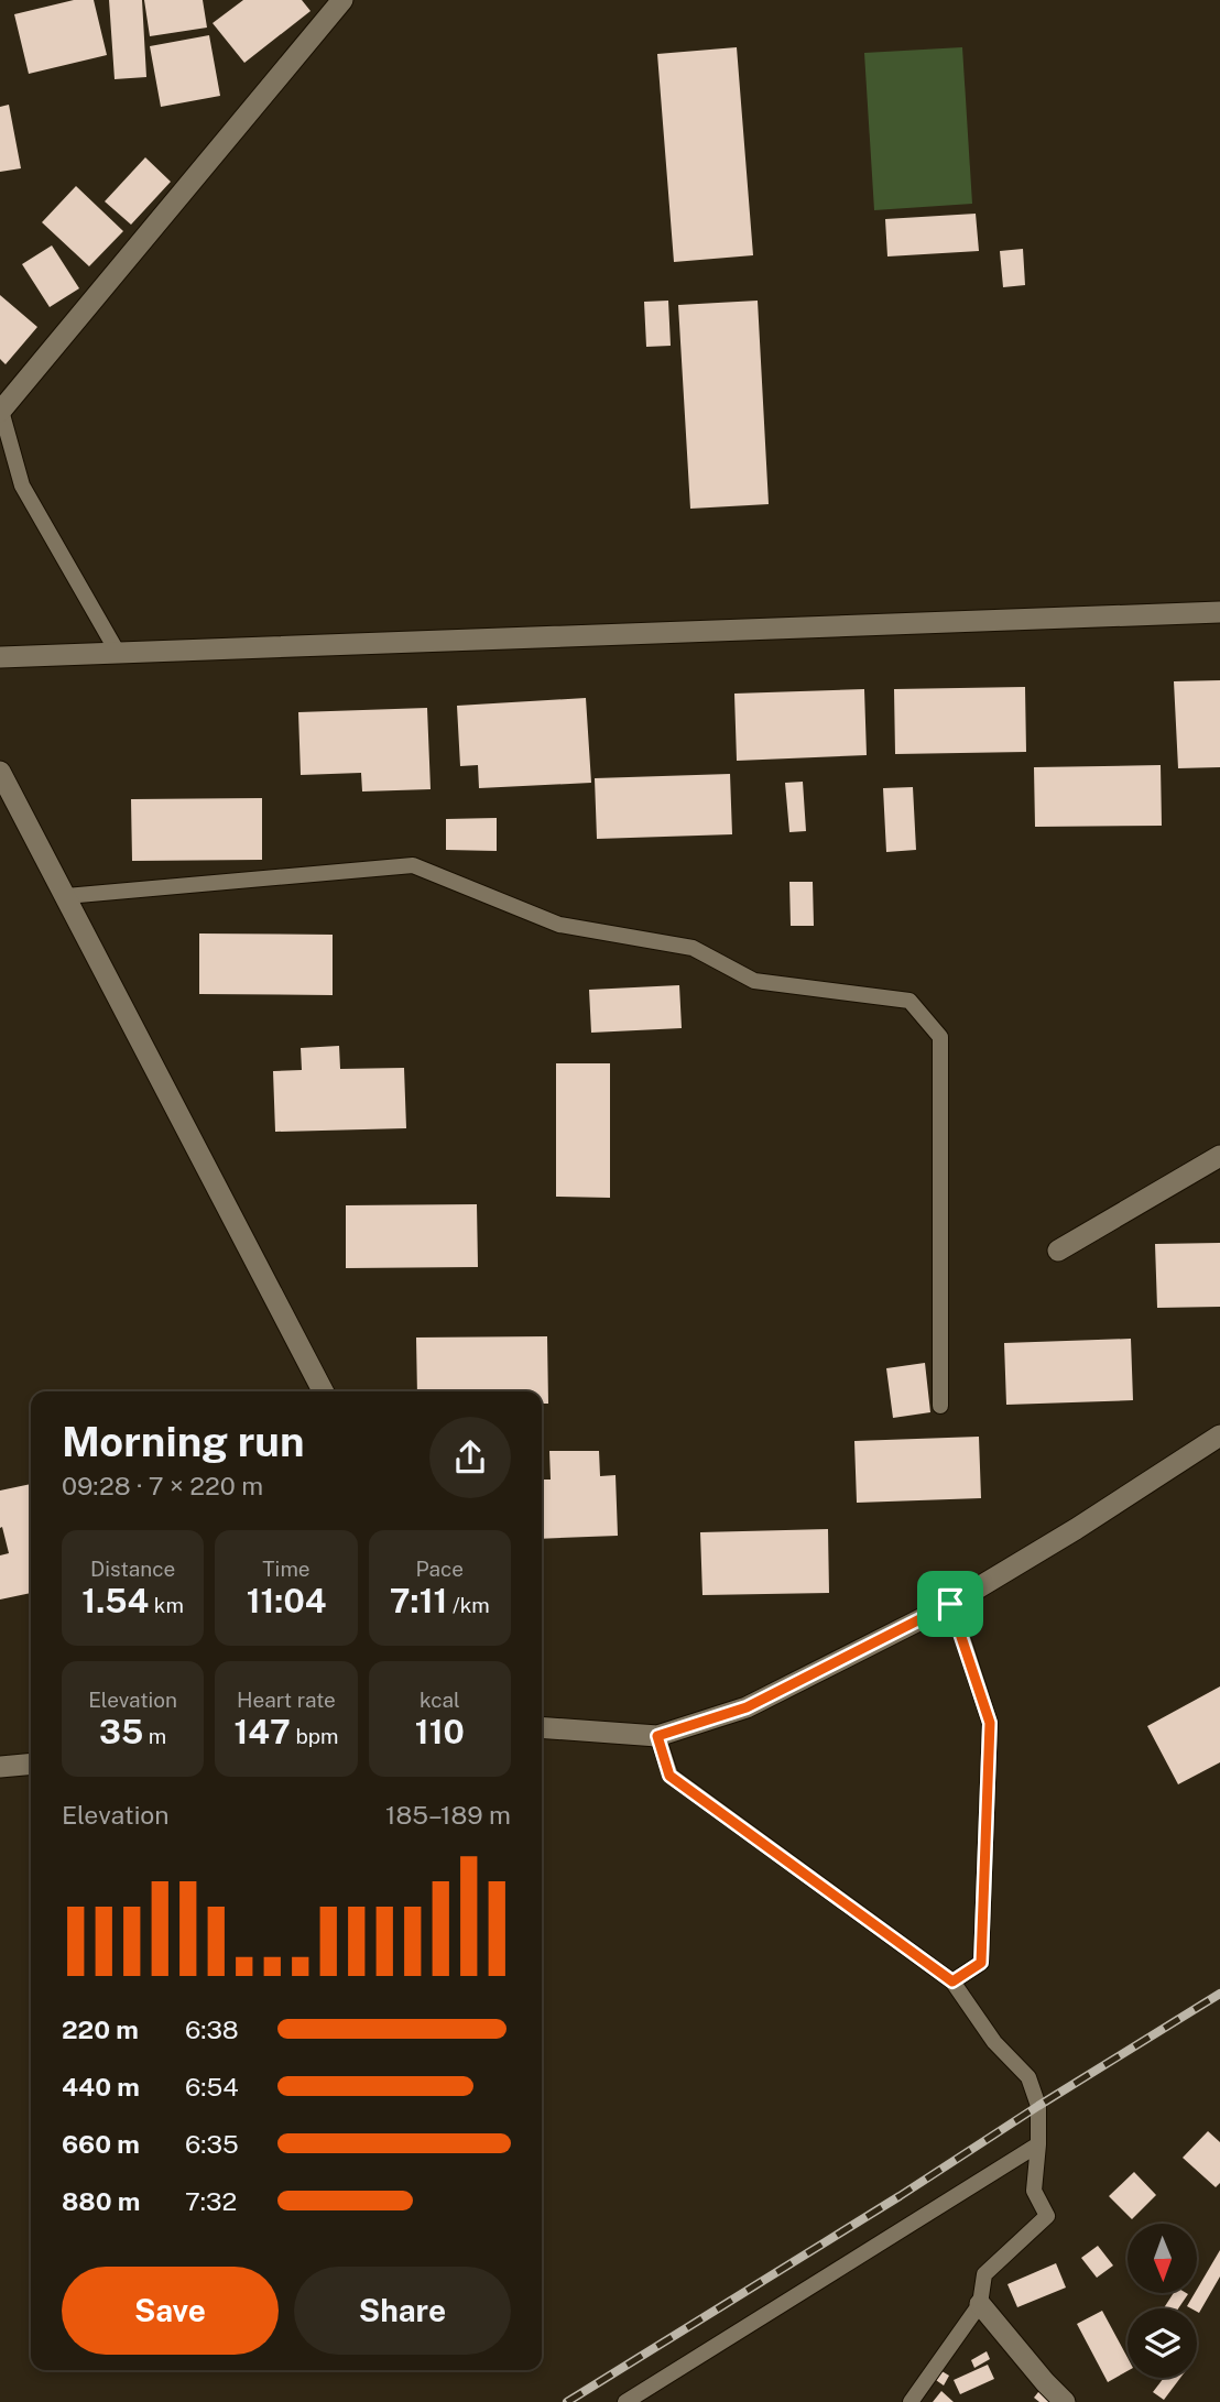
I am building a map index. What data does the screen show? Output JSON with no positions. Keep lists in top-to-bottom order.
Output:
{
  "north": "bottom",
  "page": {
    "heading": ["Morning run", "09:28 · 7 × 220 m"],
    "stats": [
      ["Distance", "1.54 km"],
      ["Time", "11:04"],
      ["Pace", "7:11 /km"],
      ["Elevation", "35 m"],
      ["Heart rate", "147 bpm"],
      ["kcal", "110"]
    ],
    "chart": ["Elevation", "185–189 m"],
    "list": [
      {
        "name": "220 m",
        "note": "6:38"
      },
      {
        "name": "440 m",
        "note": "6:54"
      },
      {
        "name": "660 m",
        "note": "6:35"
      },
      {
        "name": "880 m",
        "note": "7:32"
      }
    ],
    "buttons": ["Save", "Share"]
  }
}
